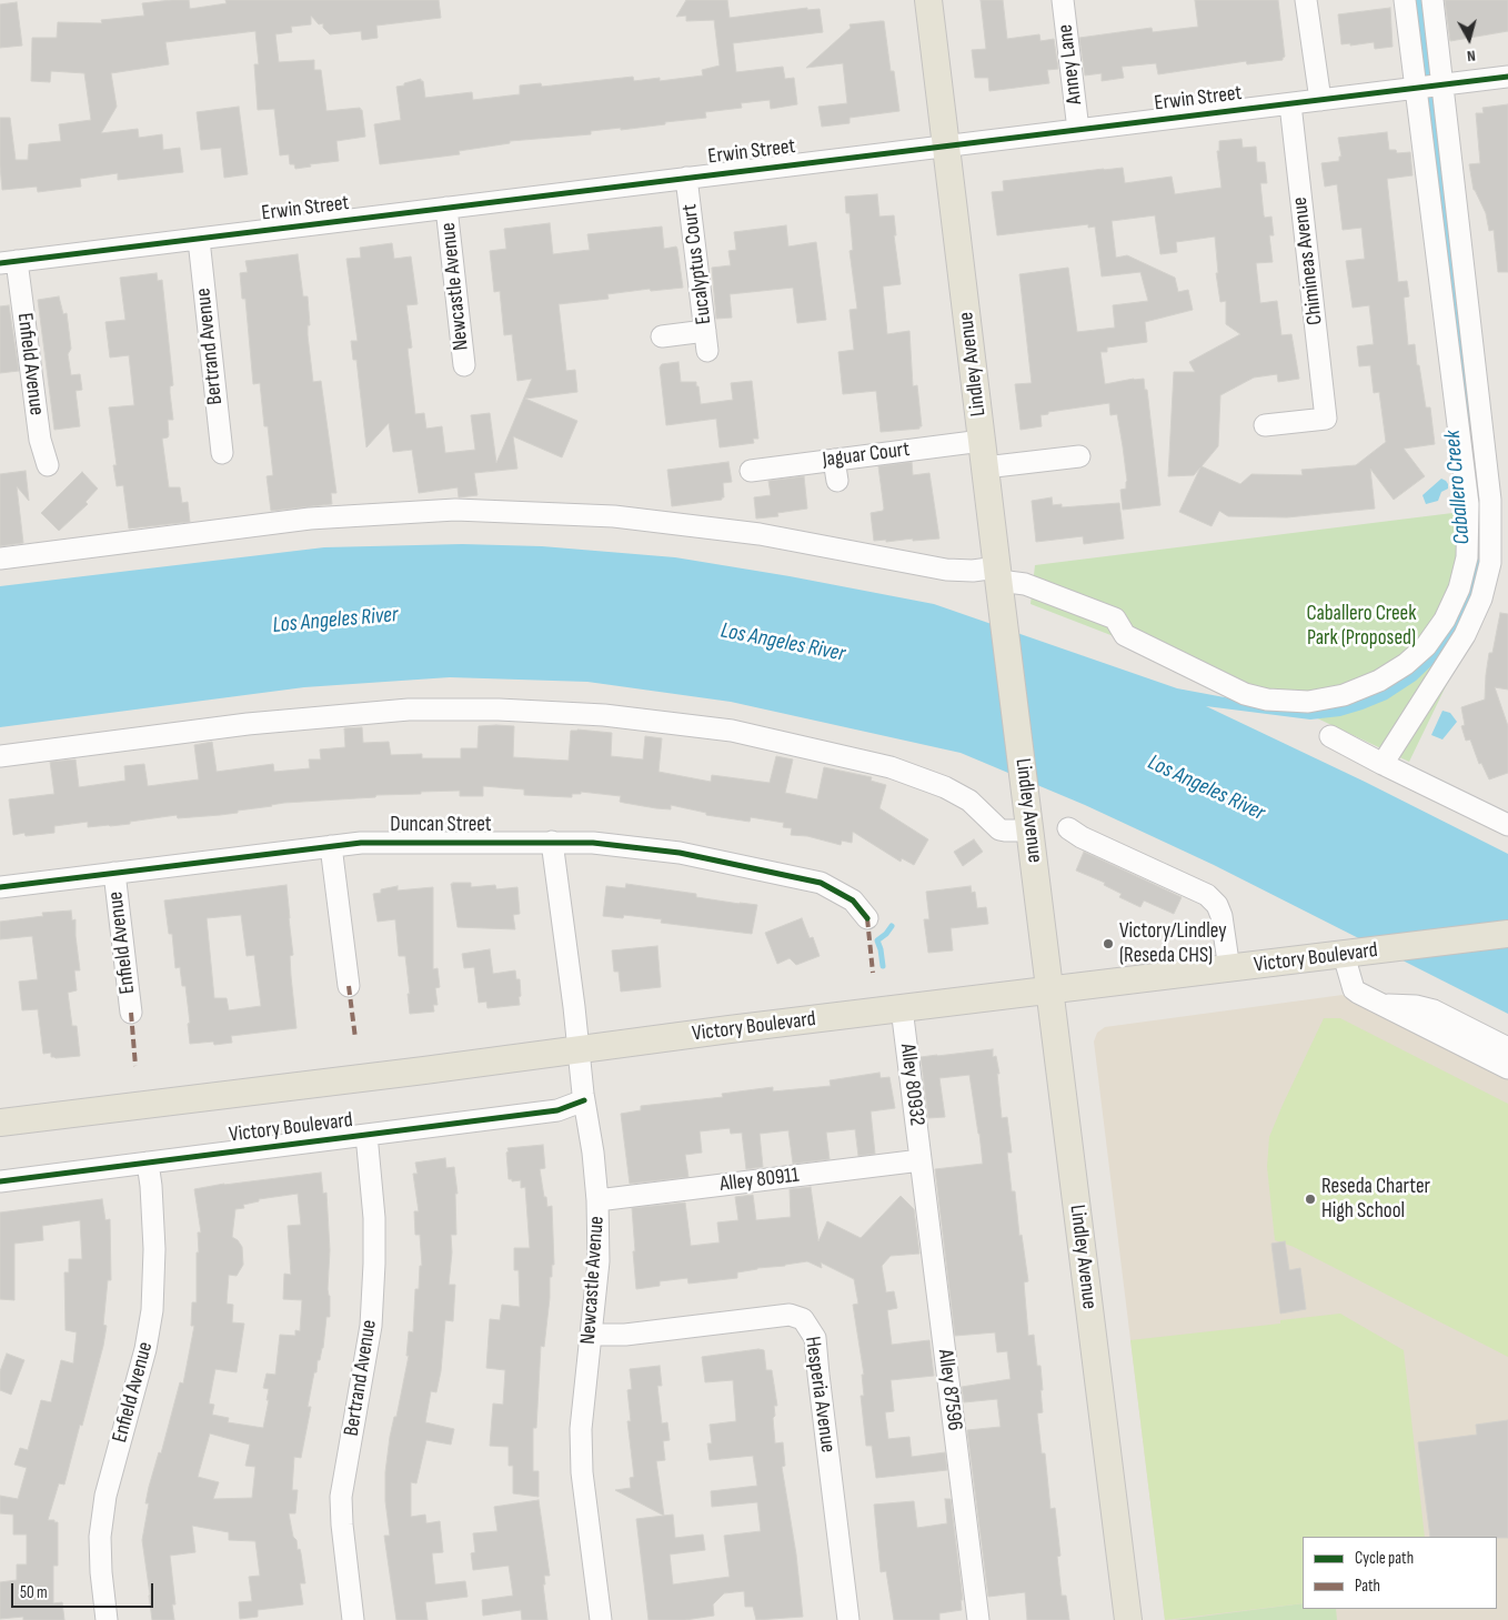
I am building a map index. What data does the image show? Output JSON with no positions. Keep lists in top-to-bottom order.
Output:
{
  "streets": {
    "main road": ["Lindley Avenue", "Victory Boulevard"],
    "street": [
      "Anney Lane",
      "Erwin Street",
      "Chimineas Avenue",
      "Eucalyptus Court",
      "Newcastle Avenue",
      "Bertrand Avenue",
      "Enfield Avenue",
      "Jaguar Court",
      "Duncan Street",
      "Alley 80932",
      "Alley 80911",
      "Alley 87596",
      "Hesperia Avenue"
    ]
  },
  "crossings": [
    ["Anney Lane", "Erwin Street"],
    ["Erwin Street", "Chimineas Avenue"],
    ["Erwin Street", "Eucalyptus Court"],
    ["Erwin Street", "Newcastle Avenue"],
    ["Erwin Street", "Bertrand Avenue"],
    ["Erwin Street", "Enfield Avenue"],
    ["Erwin Street", "Lindley Avenue"],
    ["Newcastle Avenue", "Duncan Street"],
    ["Newcastle Avenue", "Victory Boulevard"],
    ["Newcastle Avenue", "Alley 80911"],
    ["Newcastle Avenue", "Hesperia Avenue"],
    ["Bertrand Avenue", "Victory Boulevard"],
    ["Enfield Avenue", "Duncan Street"],
    ["Enfield Avenue", "Victory Boulevard"],
    ["Lindley Avenue", "Jaguar Court"],
    ["Lindley Avenue", "Victory Boulevard"],
    ["Victory Boulevard", "Alley 80932"],
    ["Alley 80932", "Alley 80911"],
    ["Alley 80932", "Alley 87596"],
    ["Alley 80911", "Alley 87596"]
  ],
  "water": ["Caballero Creek", "Los Angeles River"],
  "parks": ["Caballero Creek Park (Proposed)"],
  "places": ["Victory/Lindley (Reseda CHS)", "Reseda Charter High School"],
  "legend": ["Cycle path", "Path"],
  "scale_bar": "50 m",
  "north": "bottom"
}
